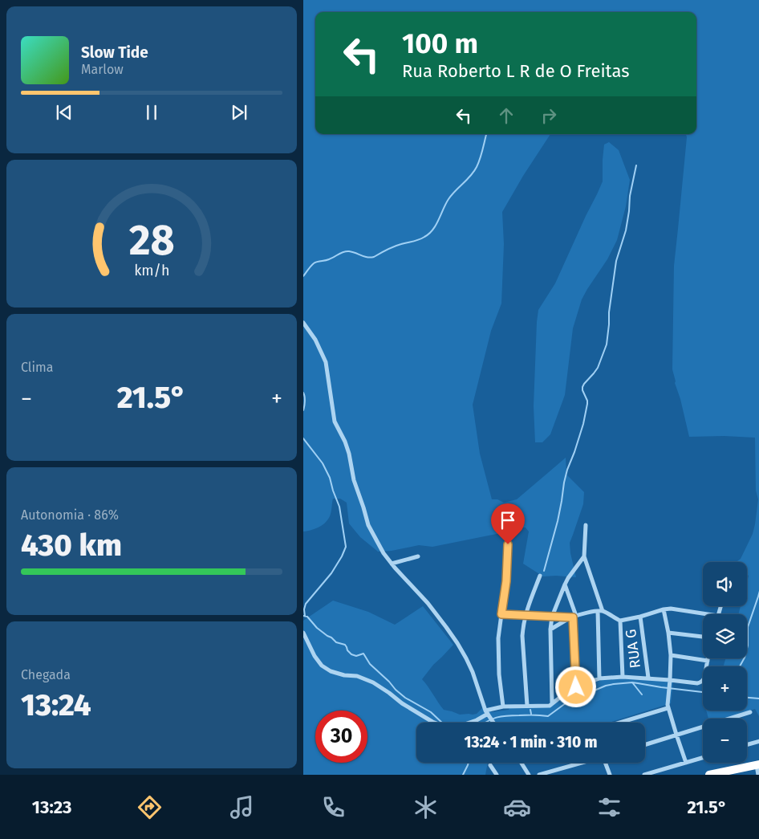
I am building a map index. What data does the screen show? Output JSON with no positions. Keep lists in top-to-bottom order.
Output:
{
  "streets": {
    "street": ["RUA G"]
  },
  "page": {
    "turn": ["100 m", "Rua Roberto L R de O Freitas"],
    "song": ["Slow Tide", "Marlow"],
    "tile": [
      "Clima",
      ["Autonomia · 86%", "430 km"],
      ["Chegada", "13:24"]
    ],
    "heat": ["−", "21.5°", "+"],
    "map_buttons": ["+", "−"],
    "limit": "30",
    "trip": "13:24 · 1 min · 310 m",
    "tabs": ["13:23", "21.5°"],
    "gauge": ["28", "km/h"]
  }
}
